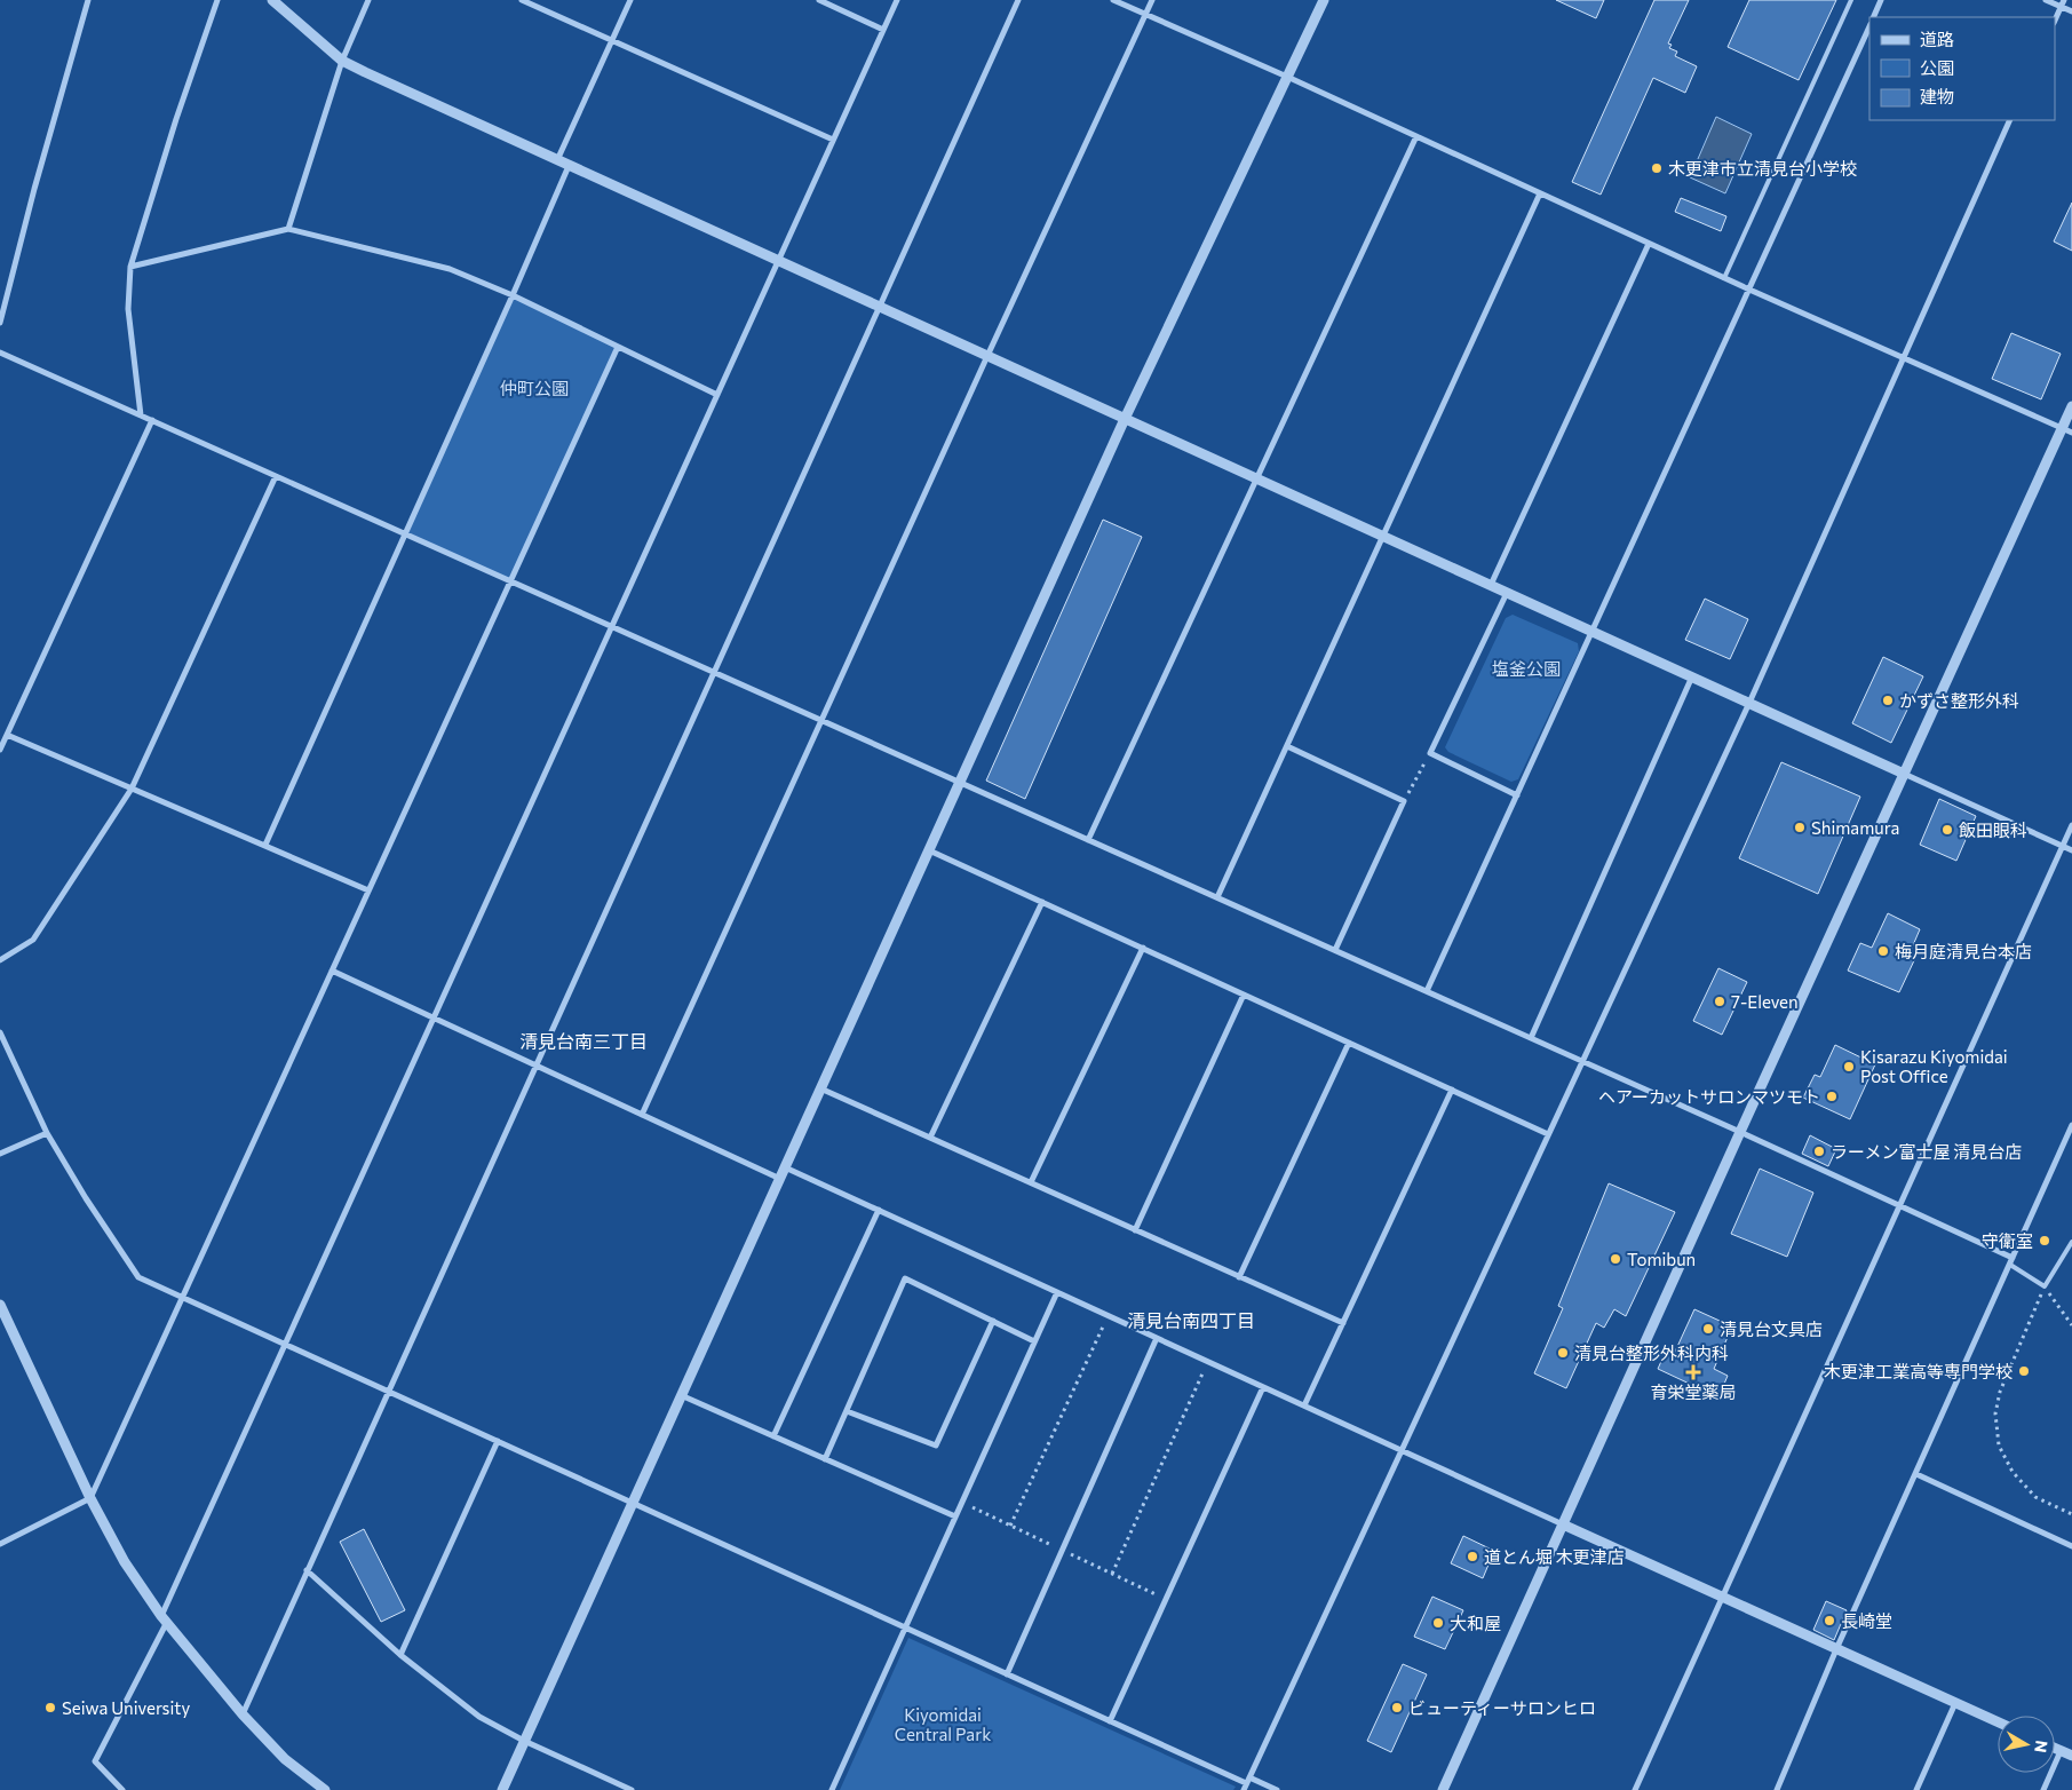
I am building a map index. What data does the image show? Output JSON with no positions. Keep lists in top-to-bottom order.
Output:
{
  "districts": ["清見台南三丁目", "清見台南四丁目"],
  "parks": ["仲町公園", "塩釜公園", "Kiyomidai Central Park"],
  "places": {
    "other": [
      "木更津市立清見台小学校",
      "かずさ整形外科",
      "Shimamura",
      "飯田眼科",
      "梅月庭清見台本店",
      "7-Eleven",
      "Kisarazu Kiyomidai Post Office",
      "ヘアーカットサロンマツモト",
      "ラーメン富士屋 清見台店",
      "守衛室",
      "Tomibun",
      "清見台文具店",
      "清見台整形外科内科",
      "木更津工業高等専門学校",
      "道とん堀 木更津店",
      "長崎堂",
      "大和屋",
      "Seiwa University",
      "ビューティーサロンヒロ"
    ],
    "health": ["育栄堂薬局"]
  },
  "legend": ["道路", "公園", "建物"],
  "north": "right"
}
